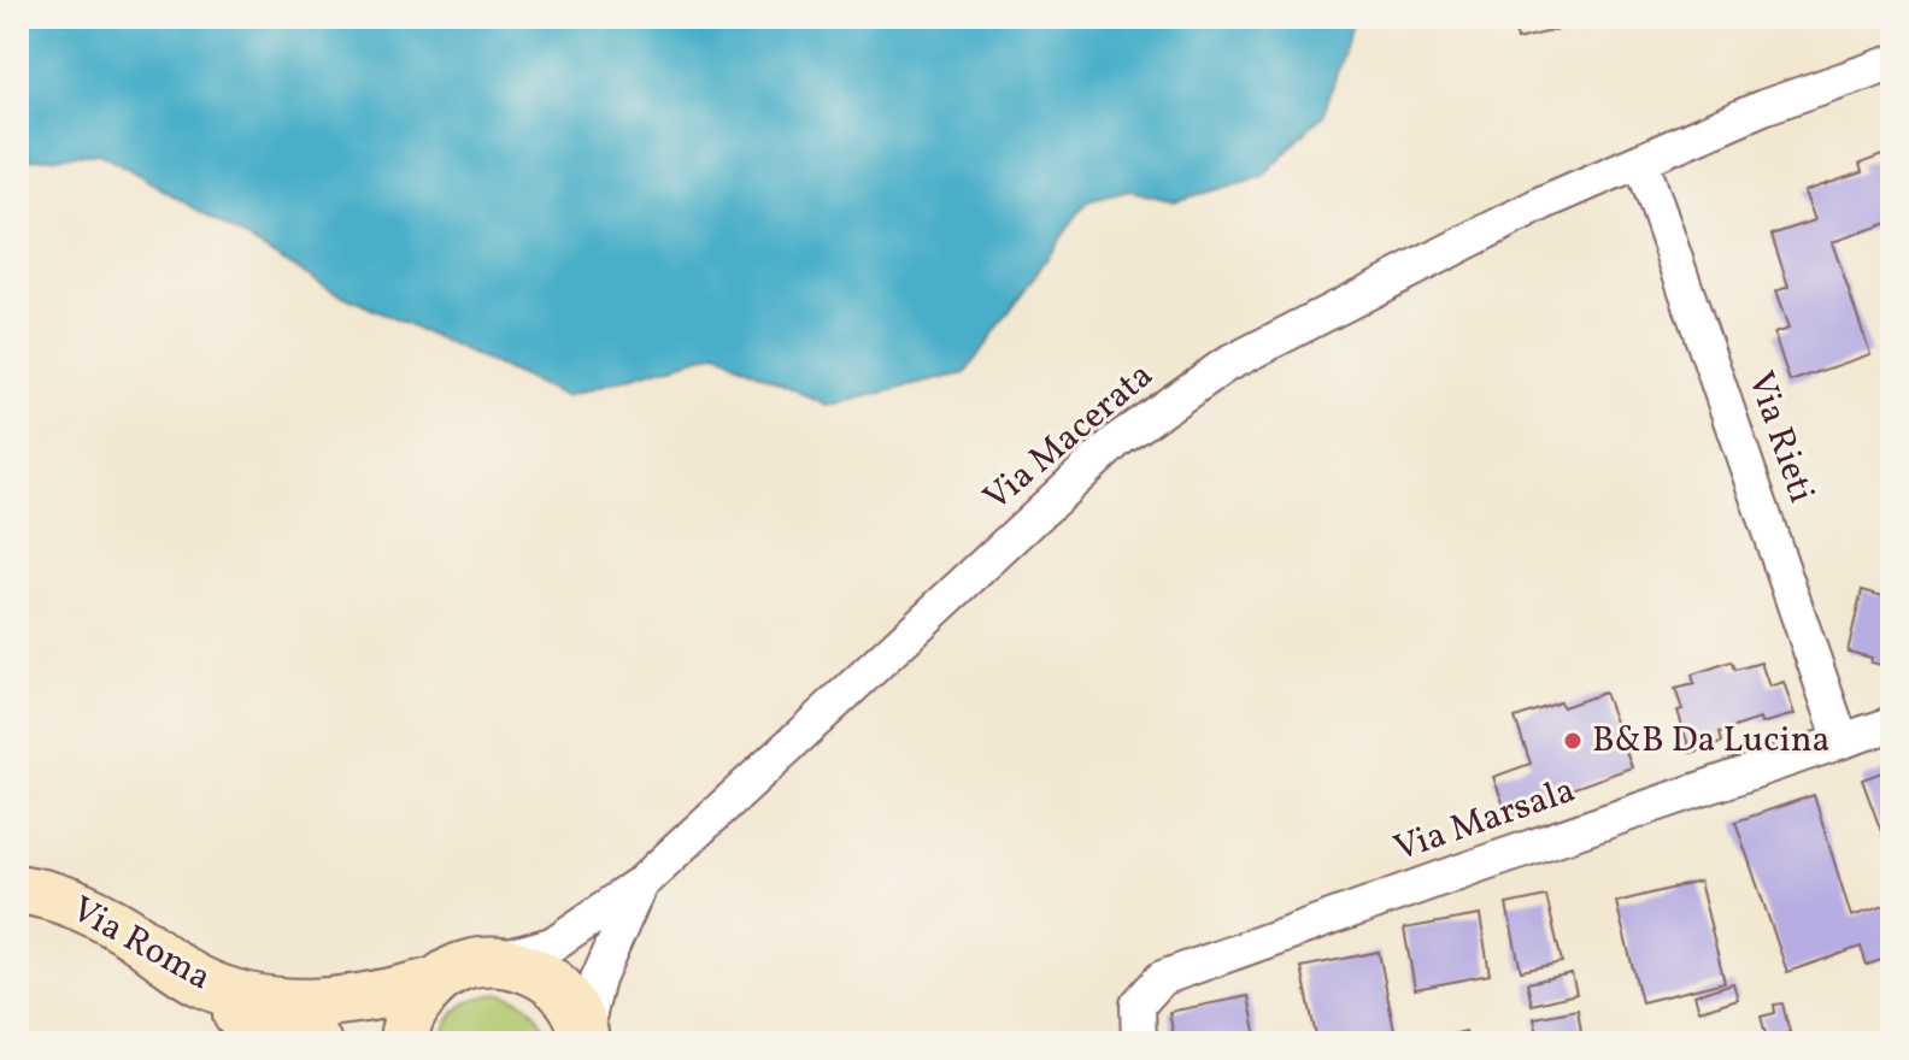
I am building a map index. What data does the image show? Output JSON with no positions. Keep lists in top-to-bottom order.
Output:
{
  "streets": {
    "main road": ["Via Roma"],
    "street": ["Via Macerata", "Via Rieti", "Via Marsala"]
  },
  "crossings": [
    ["Via Macerata", "Via Rieti"],
    ["Via Macerata", "Via Roma"],
    ["Via Rieti", "Via Marsala"]
  ],
  "places": ["B&B Da Lucina"]
}
